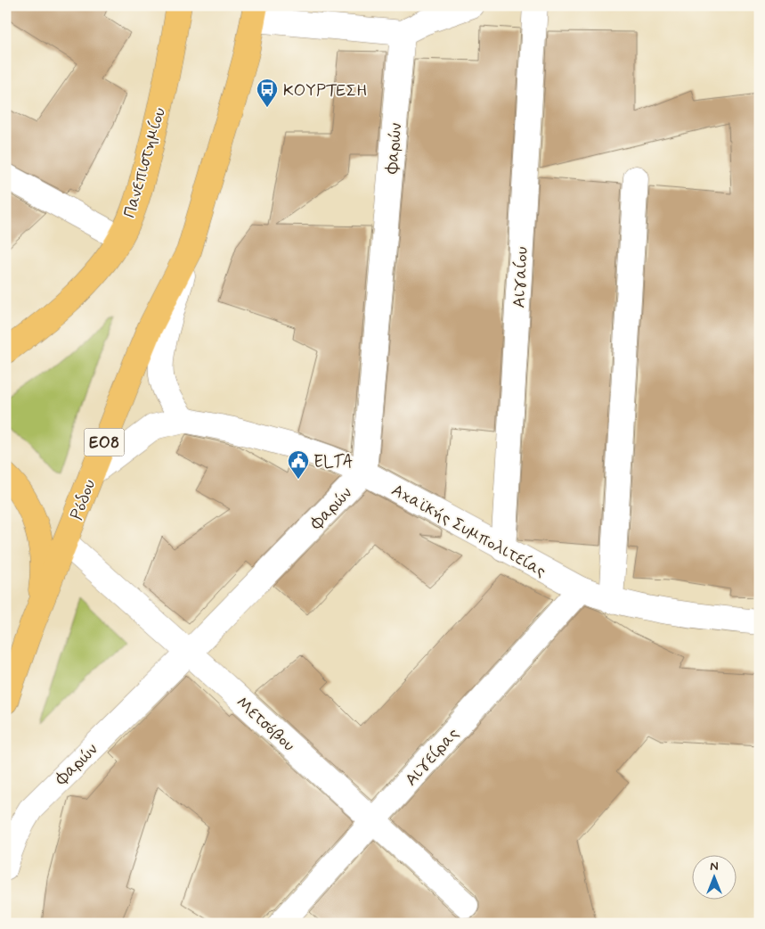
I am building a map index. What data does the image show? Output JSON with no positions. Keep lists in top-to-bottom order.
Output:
{
  "streets": {
    "main road": ["Πανεπιστημίου", "ΕΟ8", "Ρόδου"],
    "street": [
      "Φαρών",
      "Αιγαίου",
      "Αχαϊκής Συμπολιτείας",
      "Μετσόβου",
      "Αιγείρας"
    ]
  },
  "crossings": [
    ["Φαρών", "Αχαϊκής Συμπολιτείας"],
    ["Φαρών", "Μετσόβου"],
    ["Αιγαίου", "Αχαϊκής Συμπολιτείας"],
    ["ΕΟ8", "Ρόδου"],
    ["Ρόδου", "Μετσόβου"],
    ["Αχαϊκής Συμπολιτείας", "Αιγείρας"],
    ["Μετσόβου", "Αιγείρας"]
  ],
  "places": {
    "bus stop": ["ΚΟΥΡΤΕΣΗ"],
    "public building": ["ELTA"]
  },
  "north": "top"
}
